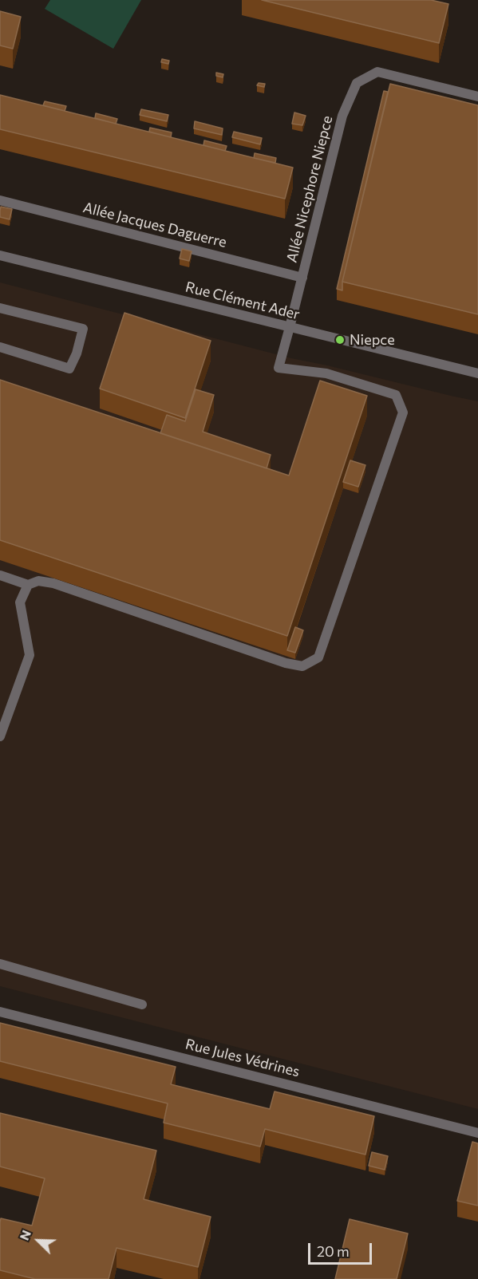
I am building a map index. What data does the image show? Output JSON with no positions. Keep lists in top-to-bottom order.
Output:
{
  "streets": {
    "street": [
      "Allée Nicephore Niepce",
      "Allée Jacques Daguerre",
      "Rue Clément Ader",
      "Rue Jules Védrines"
    ]
  },
  "crossings": [
    ["Allée Nicephore Niepce", "Allée Jacques Daguerre"],
    ["Allée Nicephore Niepce", "Rue Clément Ader"]
  ],
  "places": ["Niepce"],
  "scale_bar": "20 m",
  "north": "top left"
}
